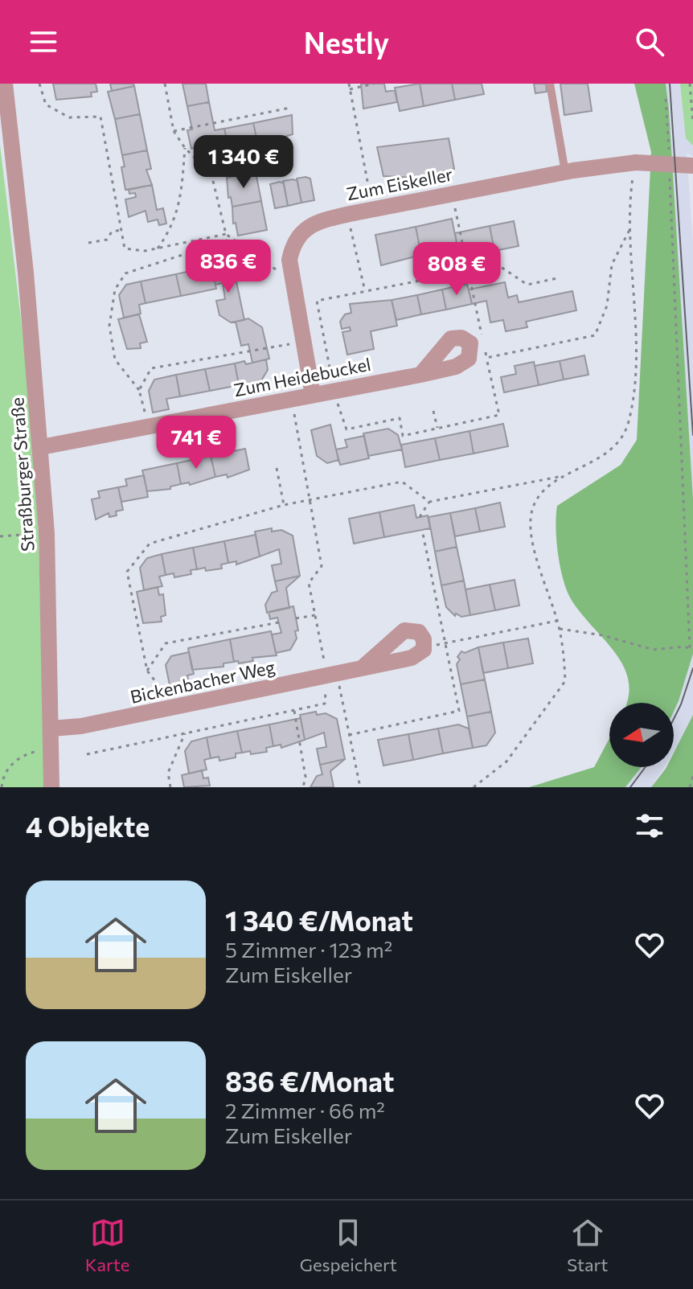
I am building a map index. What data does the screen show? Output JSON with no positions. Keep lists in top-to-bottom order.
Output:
{
  "streets": {
    "street": [
      "Zum Eiskeller",
      "Zum Heidebuckel",
      "Straßburger Straße",
      "Bickenbacher Weg"
    ]
  },
  "crossings": [
    ["Zum Eiskeller", "Zum Heidebuckel"],
    ["Zum Heidebuckel", "Straßburger Straße"],
    ["Straßburger Straße", "Bickenbacher Weg"]
  ],
  "north": "left",
  "page": {
    "header": "Nestly",
    "price": [
      "1 340 €",
      "836 €",
      "808 €",
      "741 €"
    ],
    "heading": "4 Objekte",
    "list": [
      {
        "name": "1 340 €/Monat",
        "note": "5 Zimmer · 123 m² · Zum Eiskeller"
      },
      {
        "name": "836 €/Monat",
        "note": "2 Zimmer · 66 m² · Zum Eiskeller"
      }
    ],
    "tabs": ["Karte", "Gespeichert", "Start"]
  }
}
